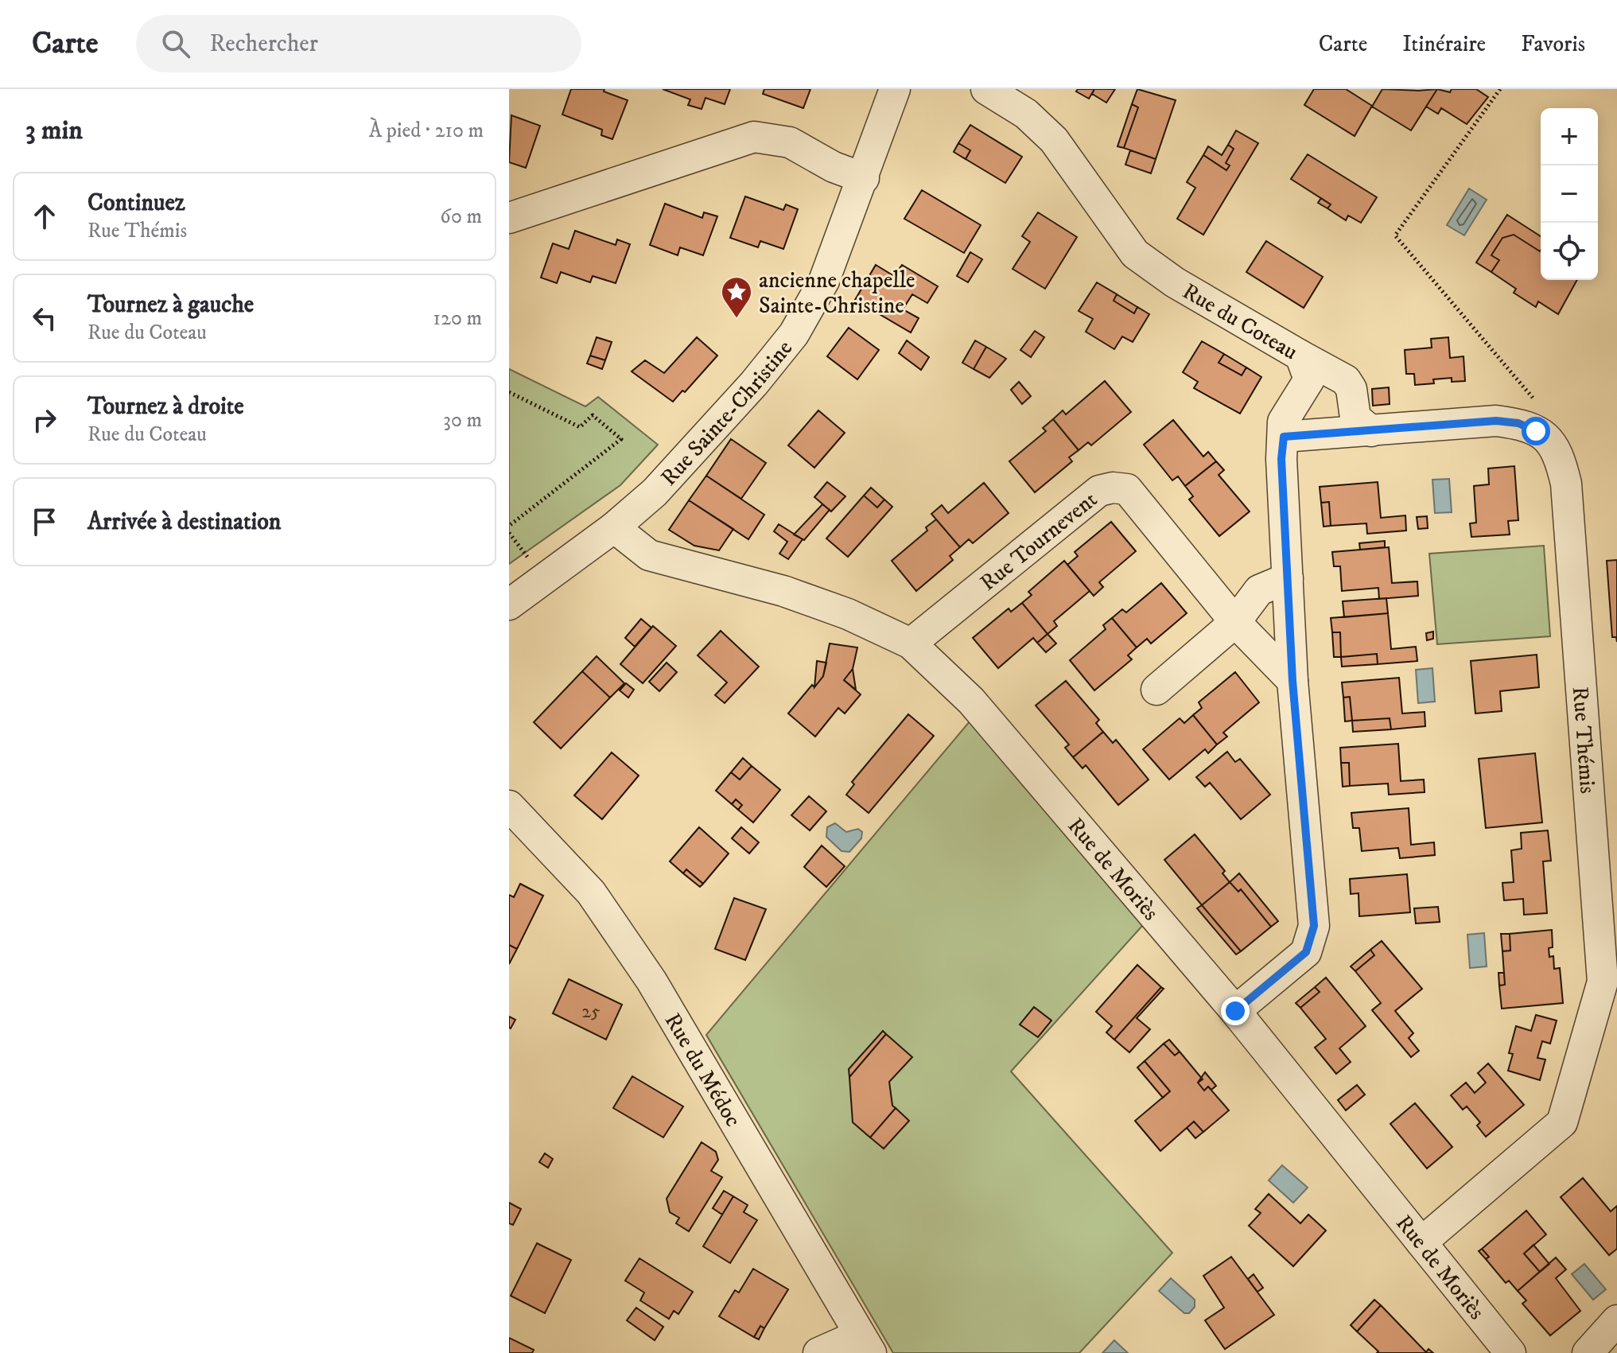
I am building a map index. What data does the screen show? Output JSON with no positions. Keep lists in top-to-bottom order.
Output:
{
  "streets": {
    "street": [
      "Rue du Coteau",
      "Rue Sainte-Christine",
      "Rue Tournevent",
      "Rue Thémis",
      "Rue de Moriès",
      "Rue du Médoc"
    ]
  },
  "crossings": [
    ["Rue du Coteau", "Rue Tournevent"],
    ["Rue du Coteau", "Rue Thémis"],
    ["Rue du Coteau", "Rue de Moriès"],
    ["Rue Sainte-Christine", "Rue de Moriès"],
    ["Rue Tournevent", "Rue de Moriès"],
    ["Rue Thémis", "Rue de Moriès"]
  ],
  "places": {
    "place": ["ancienne chapelle Sainte-Christine"]
  },
  "house_numbers": ["25"],
  "page": {
    "header": "Carte",
    "search": "Rechercher",
    "nav": ["Carte", "Itinéraire", "Favoris"],
    "heading": ["3 min", "À pied · 210 m"],
    "map_buttons": ["+", "−"],
    "list": [
      ["Continuez", "Rue Thémis", "60 m"],
      ["Tournez à gauche", "Rue du Coteau", "120 m"],
      ["Tournez à droite", "Rue du Coteau", "30 m"],
      "Arrivée à destination"
    ]
  }
}
